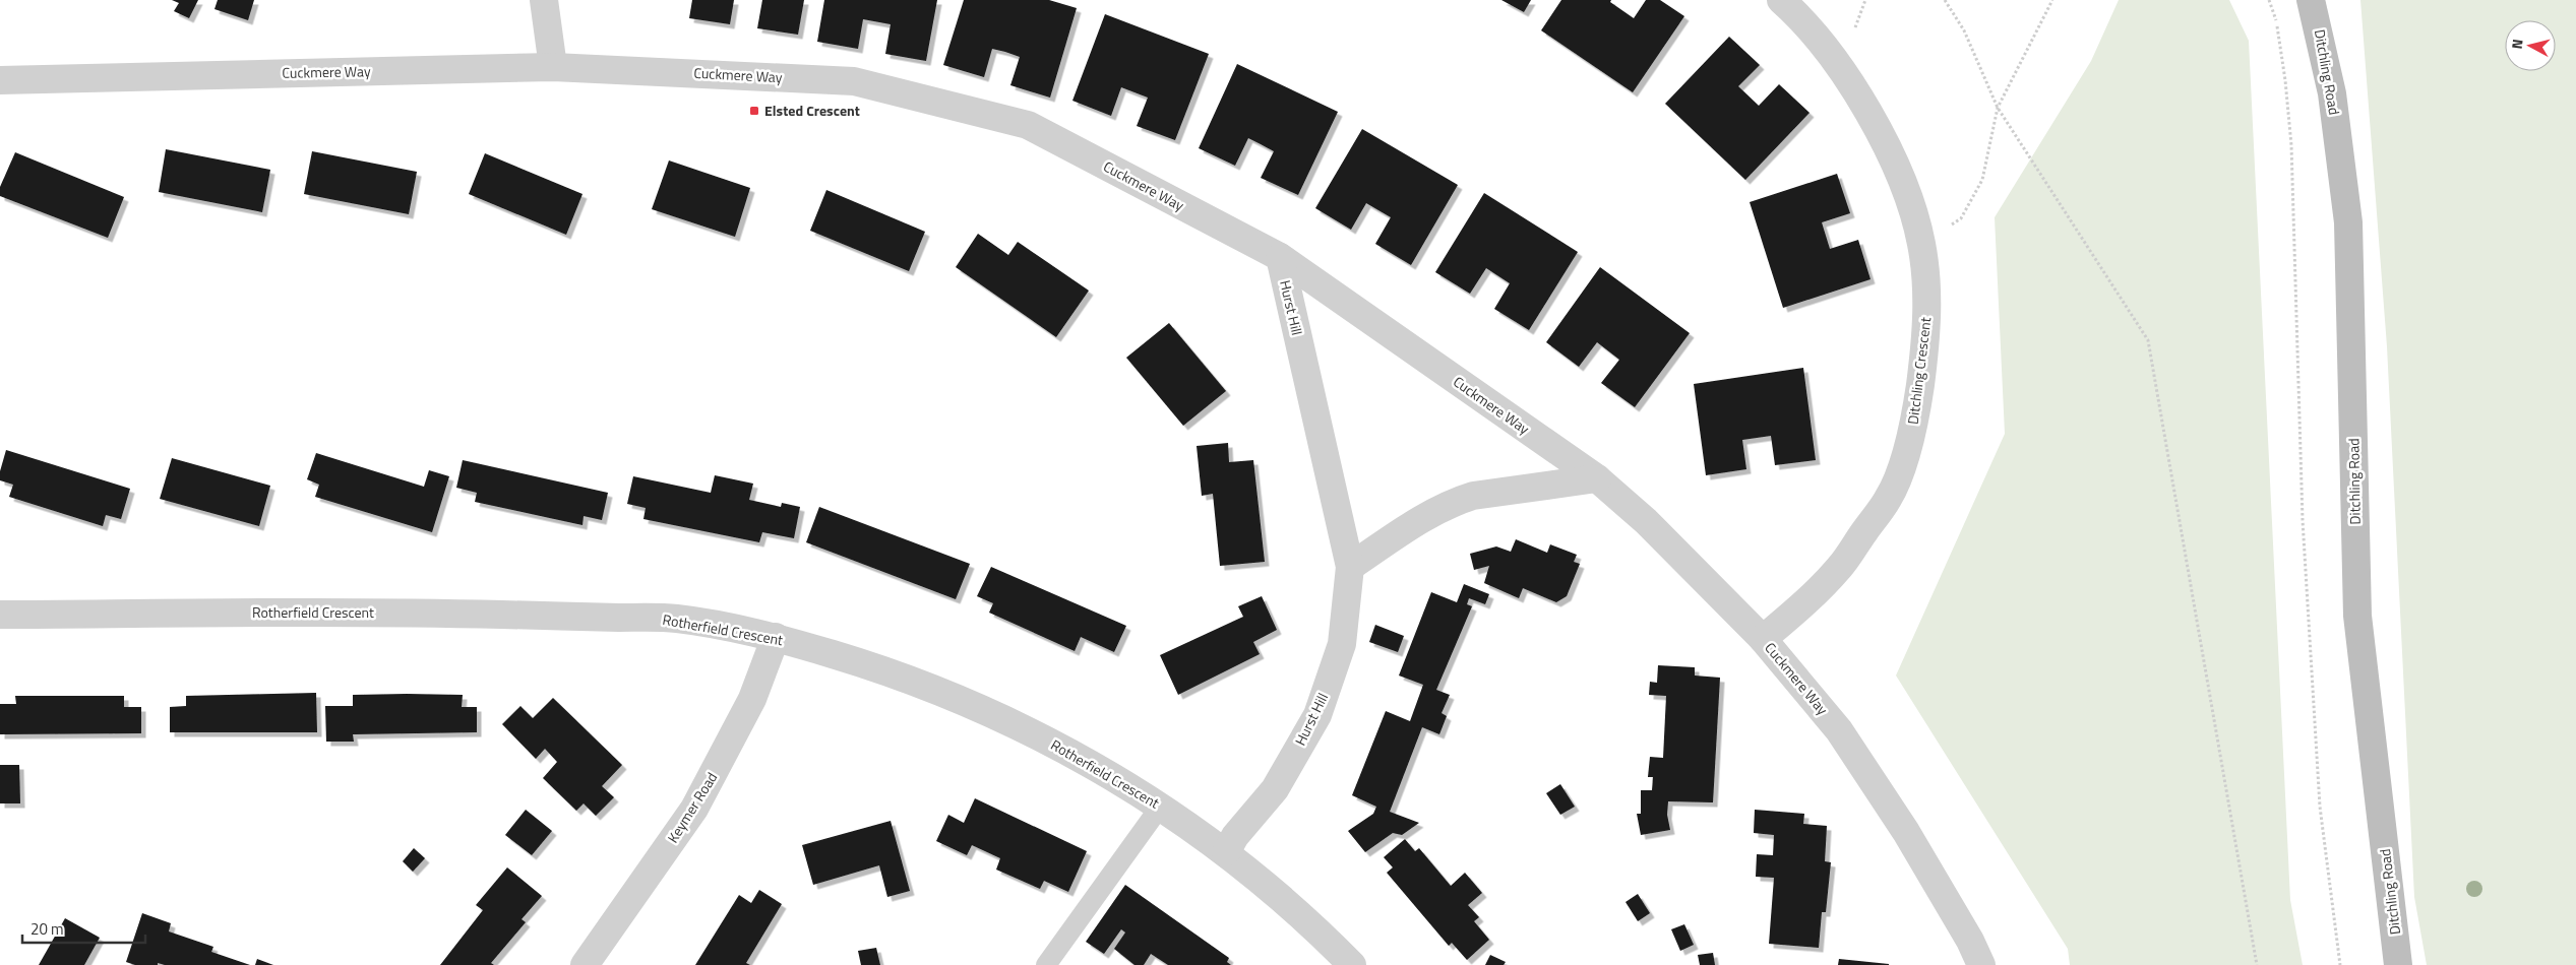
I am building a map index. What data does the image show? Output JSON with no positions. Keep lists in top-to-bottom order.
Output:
{
  "streets": {
    "street": [
      "Cuckmere Way",
      "Ditchling Road",
      "Hurst Hill",
      "Ditchling Crescent",
      "Rotherfield Crescent",
      "Keymer Road"
    ]
  },
  "crossings": [
    ["Cuckmere Way", "Hurst Hill"],
    ["Cuckmere Way", "Ditchling Crescent"],
    ["Hurst Hill", "Rotherfield Crescent"],
    ["Rotherfield Crescent", "Keymer Road"]
  ],
  "places": {
    "transit": ["Elsted Crescent"]
  },
  "scale_bar": "20 m",
  "north": "left"
}
